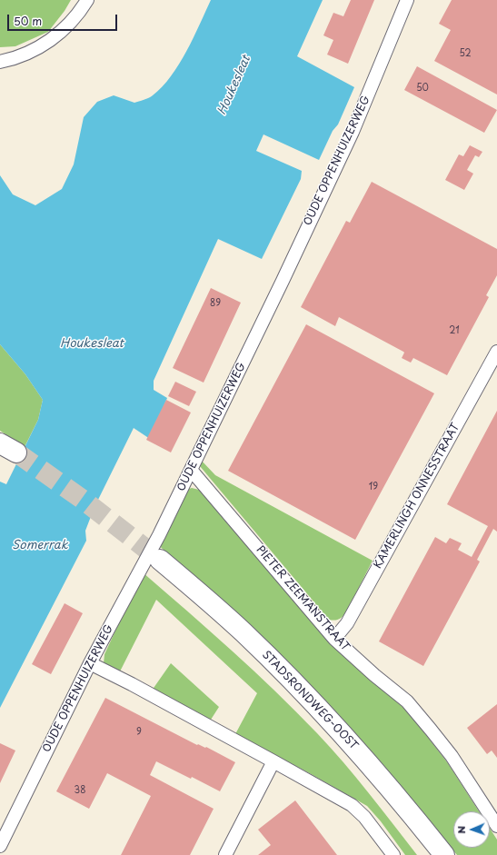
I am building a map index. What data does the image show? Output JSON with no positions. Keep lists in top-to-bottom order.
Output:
{
  "streets": {
    "main road": ["STADSRONDWEG-OOST"],
    "street": ["OUDE OPPENHUIZERWEG", "KAMERLINGH ONNESSTRAAT", "PIETER ZEEMANSTRAAT"]
  },
  "crossings": [
    ["OUDE OPPENHUIZERWEG", "PIETER ZEEMANSTRAAT"],
    ["KAMERLINGH ONNESSTRAAT", "PIETER ZEEMANSTRAAT"]
  ],
  "water": ["Houkesleat", "Somerrak"],
  "house_numbers": [
    "52",
    "50",
    "89",
    "21",
    "19",
    "9",
    "38"
  ],
  "scale_bar": "50 m",
  "north": "left"
}
